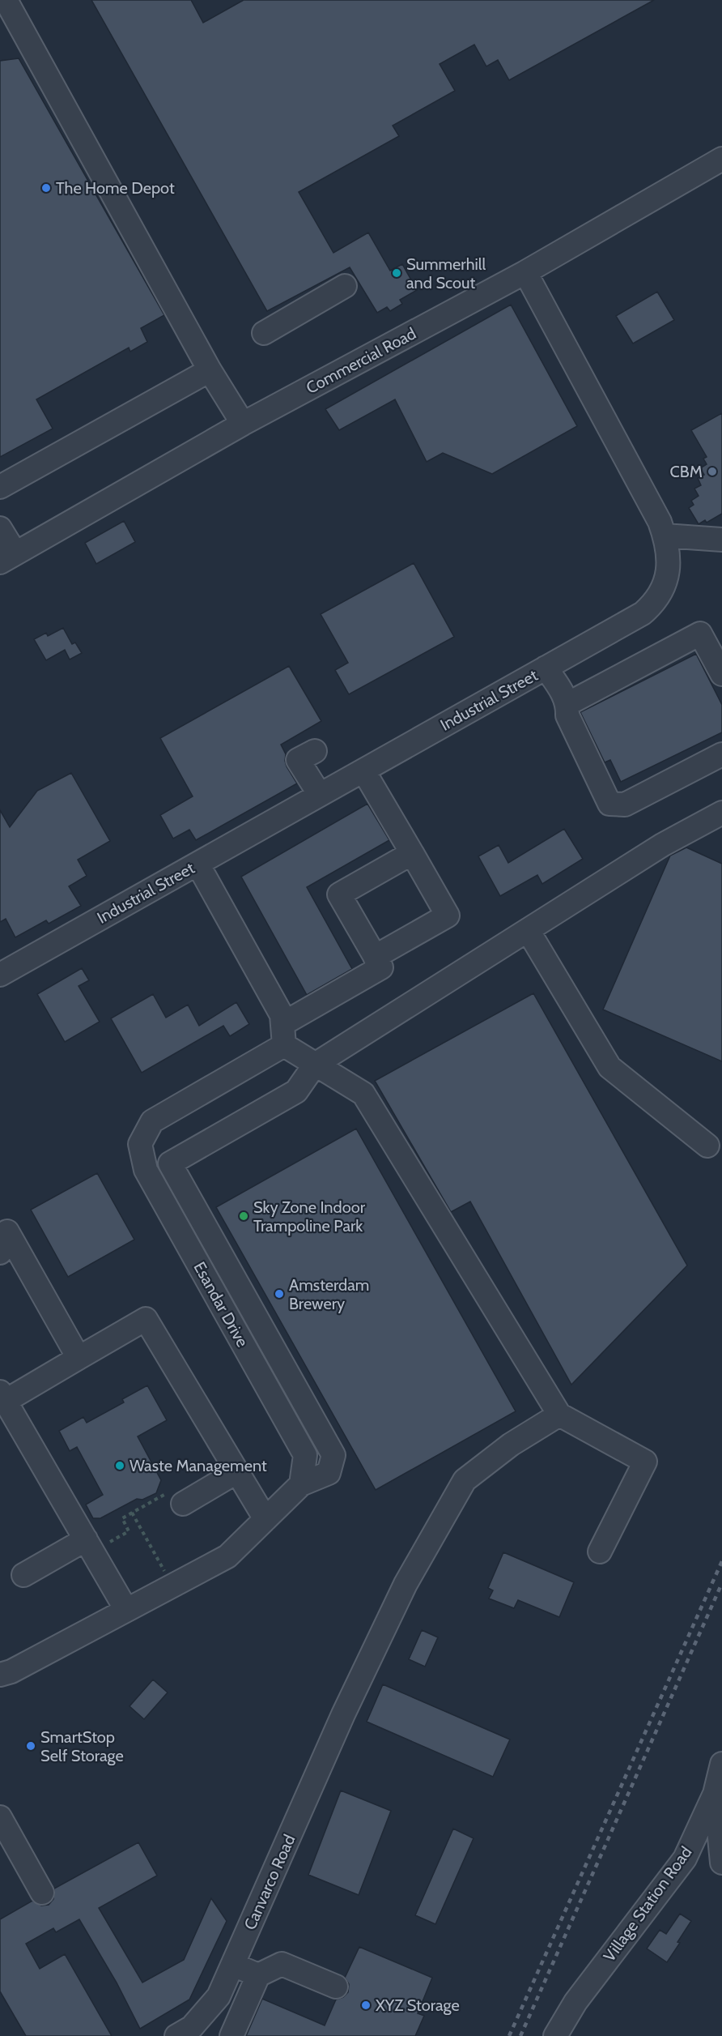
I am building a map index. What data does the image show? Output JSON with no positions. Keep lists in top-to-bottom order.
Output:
{
  "streets": {
    "street": [
      "Commercial Road",
      "Industrial Street",
      "Esandar Drive",
      "Canvarco Road",
      "Village Station Road"
    ]
  },
  "crossings": [
    ["Commercial Road", "Industrial Street"]
  ],
  "places": [
    "The Home Depot",
    "Summerhill and Scout",
    "CBM",
    "Sky Zone Indoor Trampoline Park",
    "Amsterdam Brewery",
    "Waste Management",
    "SmartStop Self Storage",
    "XYZ Storage"
  ]
}
